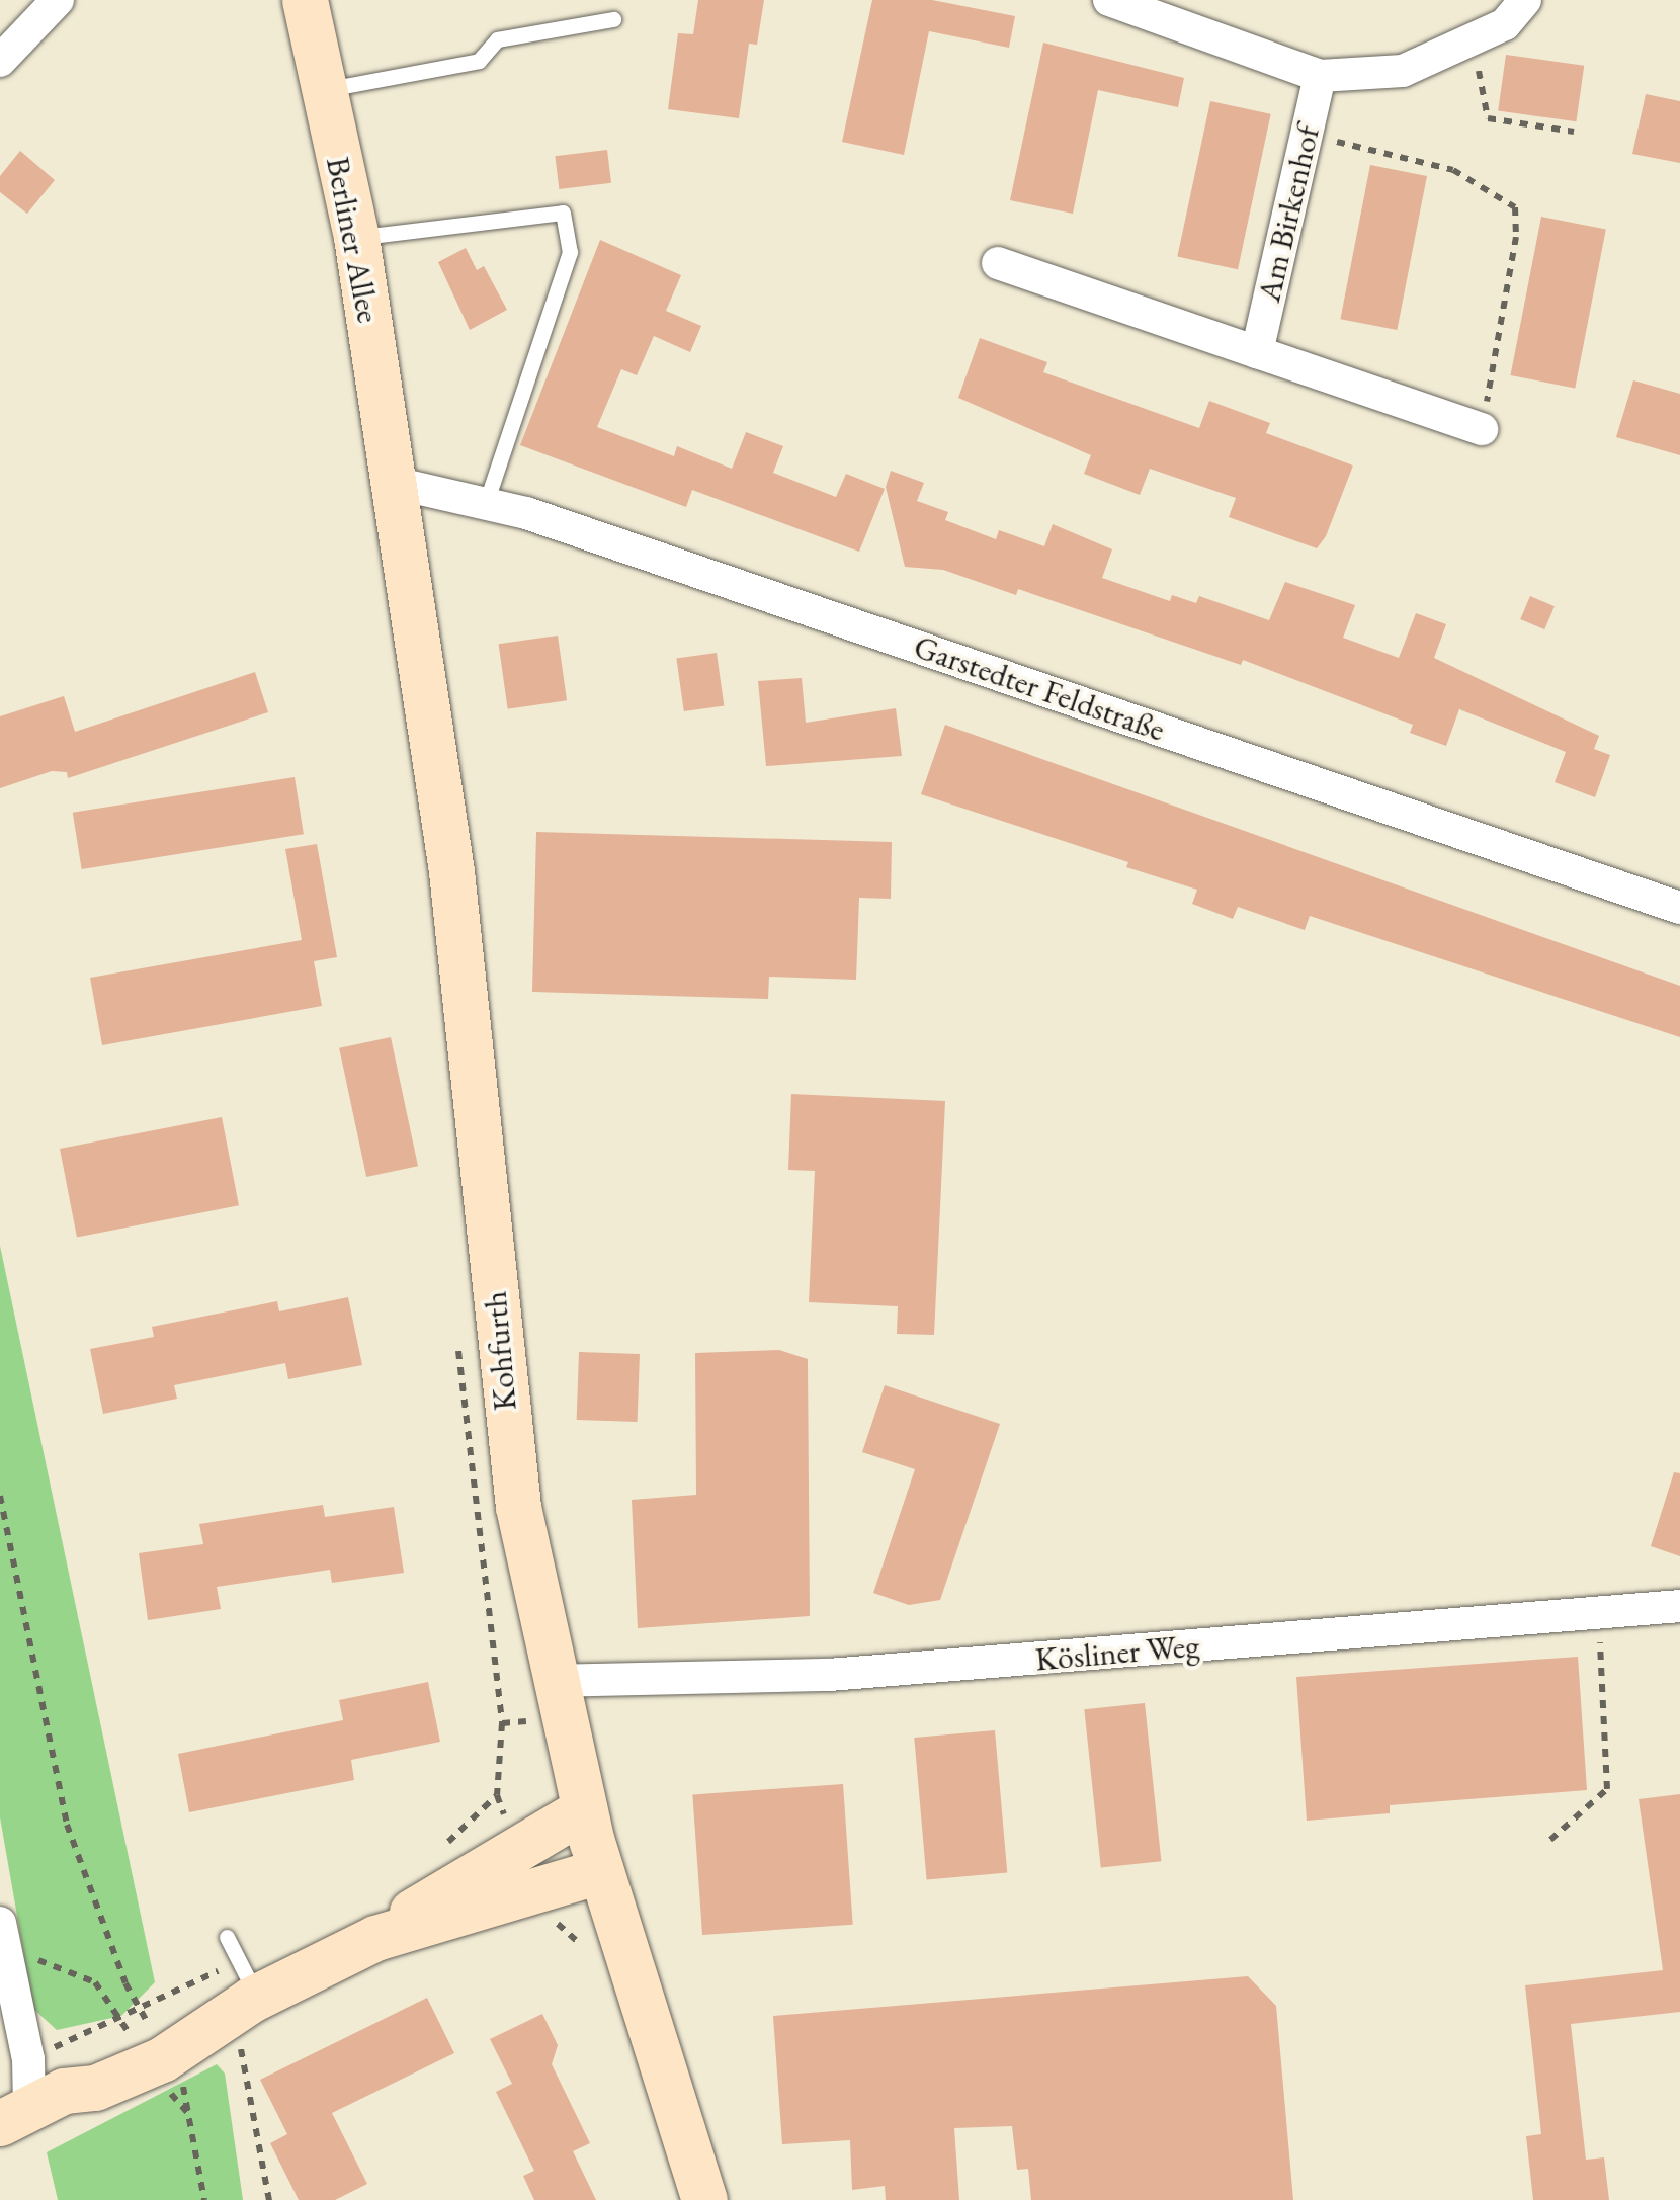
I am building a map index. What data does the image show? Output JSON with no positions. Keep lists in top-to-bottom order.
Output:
{
  "streets": {
    "street": [
      "Am Birkenhof",
      "Berliner Allee",
      "Garstedter Feldstraße",
      "Kohfurth",
      "Kösliner Weg"
    ]
  },
  "crossings": [
    ["Berliner Allee", "Garstedter Feldstraße"],
    ["Berliner Allee", "Kohfurth"],
    ["Garstedter Feldstraße", "Kohfurth"],
    ["Kohfurth", "Kösliner Weg"]
  ]
}
